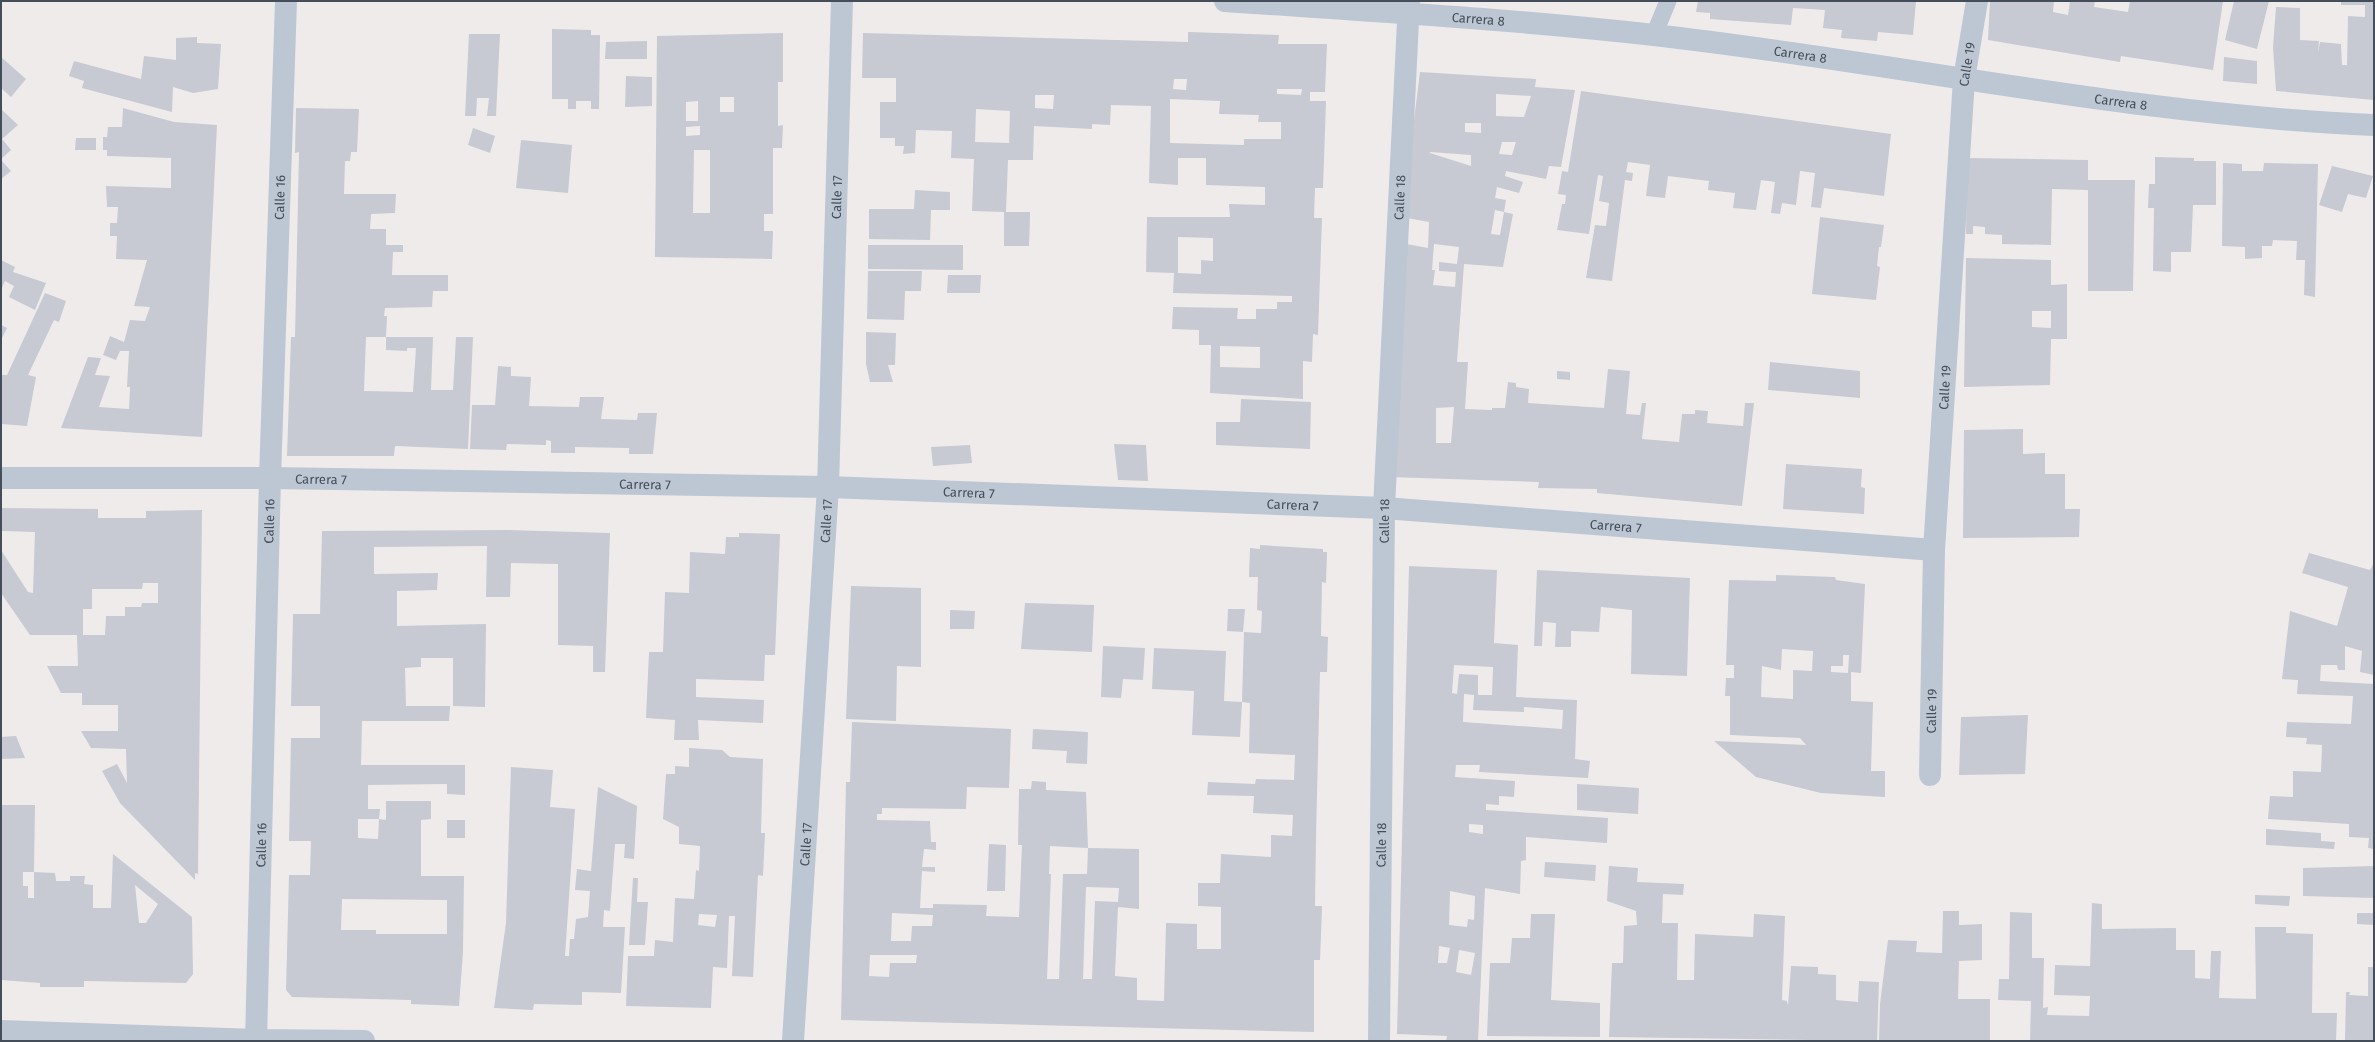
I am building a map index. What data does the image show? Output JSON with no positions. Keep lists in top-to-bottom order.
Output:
{
  "streets": {
    "street": [
      "Carrera 8",
      "Calle 19",
      "Calle 16",
      "Calle 18",
      "Calle 17",
      "Carrera 7"
    ]
  },
  "crossings": [
    ["Carrera 8", "Calle 19"],
    ["Carrera 8", "Calle 18"],
    ["Calle 19", "Carrera 7"],
    ["Calle 16", "Carrera 7"],
    ["Calle 18", "Carrera 7"],
    ["Calle 17", "Carrera 7"]
  ]
}
